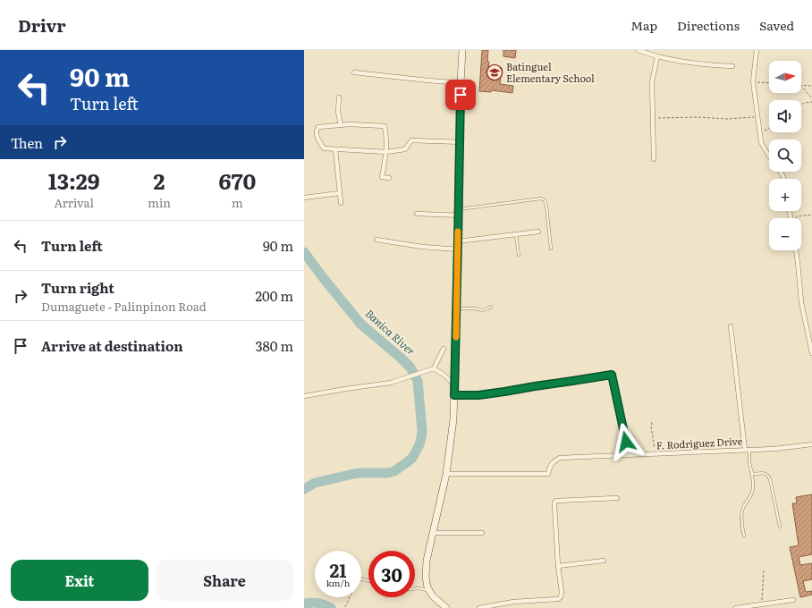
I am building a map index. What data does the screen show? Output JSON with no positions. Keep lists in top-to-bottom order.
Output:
{
  "streets": {
    "street": ["F. Rodriguez Drive"]
  },
  "water": ["Banica River"],
  "places": {
    "school or university": ["Batinguel Elementary School"]
  },
  "north": "right",
  "page": {
    "header": "Drivr",
    "nav": ["Map", "Directions", "Saved"],
    "turn": ["90 m", "Turn left"],
    "map_buttons": ["+", "−"],
    "then": "Then",
    "eta": [
      "13:29",
      "Arrival",
      "2",
      "min",
      "670",
      "m"
    ],
    "list": [
      {
        "name": "Turn left",
        "value": "90 m"
      },
      {
        "name": "Turn right",
        "note": "Dumaguete - Palinpinon Road",
        "value": "200 m"
      },
      {
        "name": "Arrive at destination",
        "value": "380 m"
      }
    ],
    "speed": "21 km/h",
    "limit": "30",
    "buttons": ["Exit", "Share"]
  }
}
